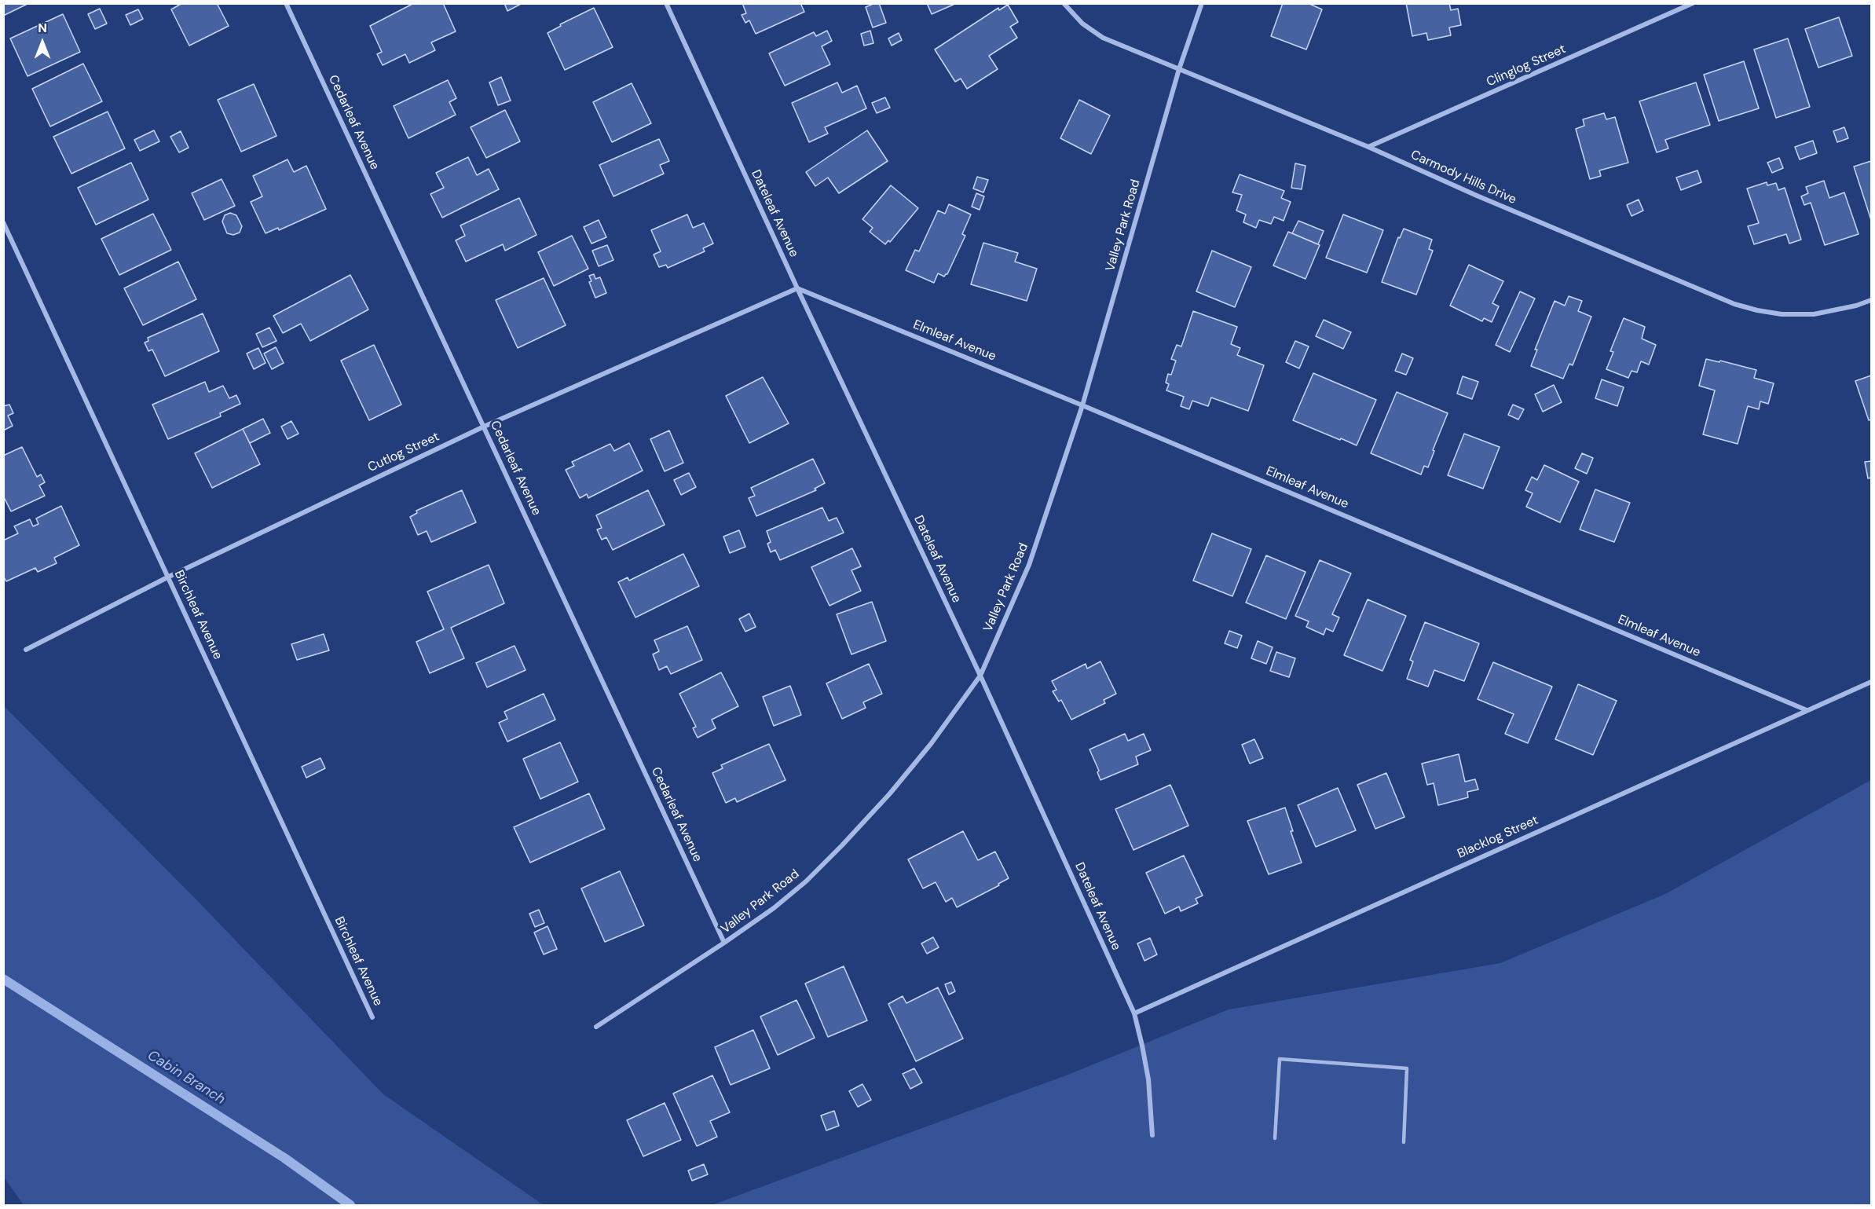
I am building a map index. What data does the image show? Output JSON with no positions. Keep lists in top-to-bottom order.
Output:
{
  "streets": {
    "street": [
      "Clinglog Street",
      "Cedarleaf Avenue",
      "Carmody Hills Drive",
      "Dateleaf Avenue",
      "Valley Park Road",
      "Elmleaf Avenue",
      "Cutlog Street",
      "Birchleaf Avenue",
      "Blacklog Street"
    ]
  },
  "crossings": [
    ["Clinglog Street", "Carmody Hills Drive"],
    ["Cedarleaf Avenue", "Valley Park Road"],
    ["Cedarleaf Avenue", "Cutlog Street"],
    ["Carmody Hills Drive", "Valley Park Road"],
    ["Dateleaf Avenue", "Valley Park Road"],
    ["Dateleaf Avenue", "Elmleaf Avenue"],
    ["Dateleaf Avenue", "Cutlog Street"],
    ["Dateleaf Avenue", "Blacklog Street"],
    ["Valley Park Road", "Elmleaf Avenue"],
    ["Elmleaf Avenue", "Cutlog Street"],
    ["Elmleaf Avenue", "Blacklog Street"],
    ["Cutlog Street", "Birchleaf Avenue"]
  ],
  "water": ["Cabin Branch"],
  "north": "top"
}
